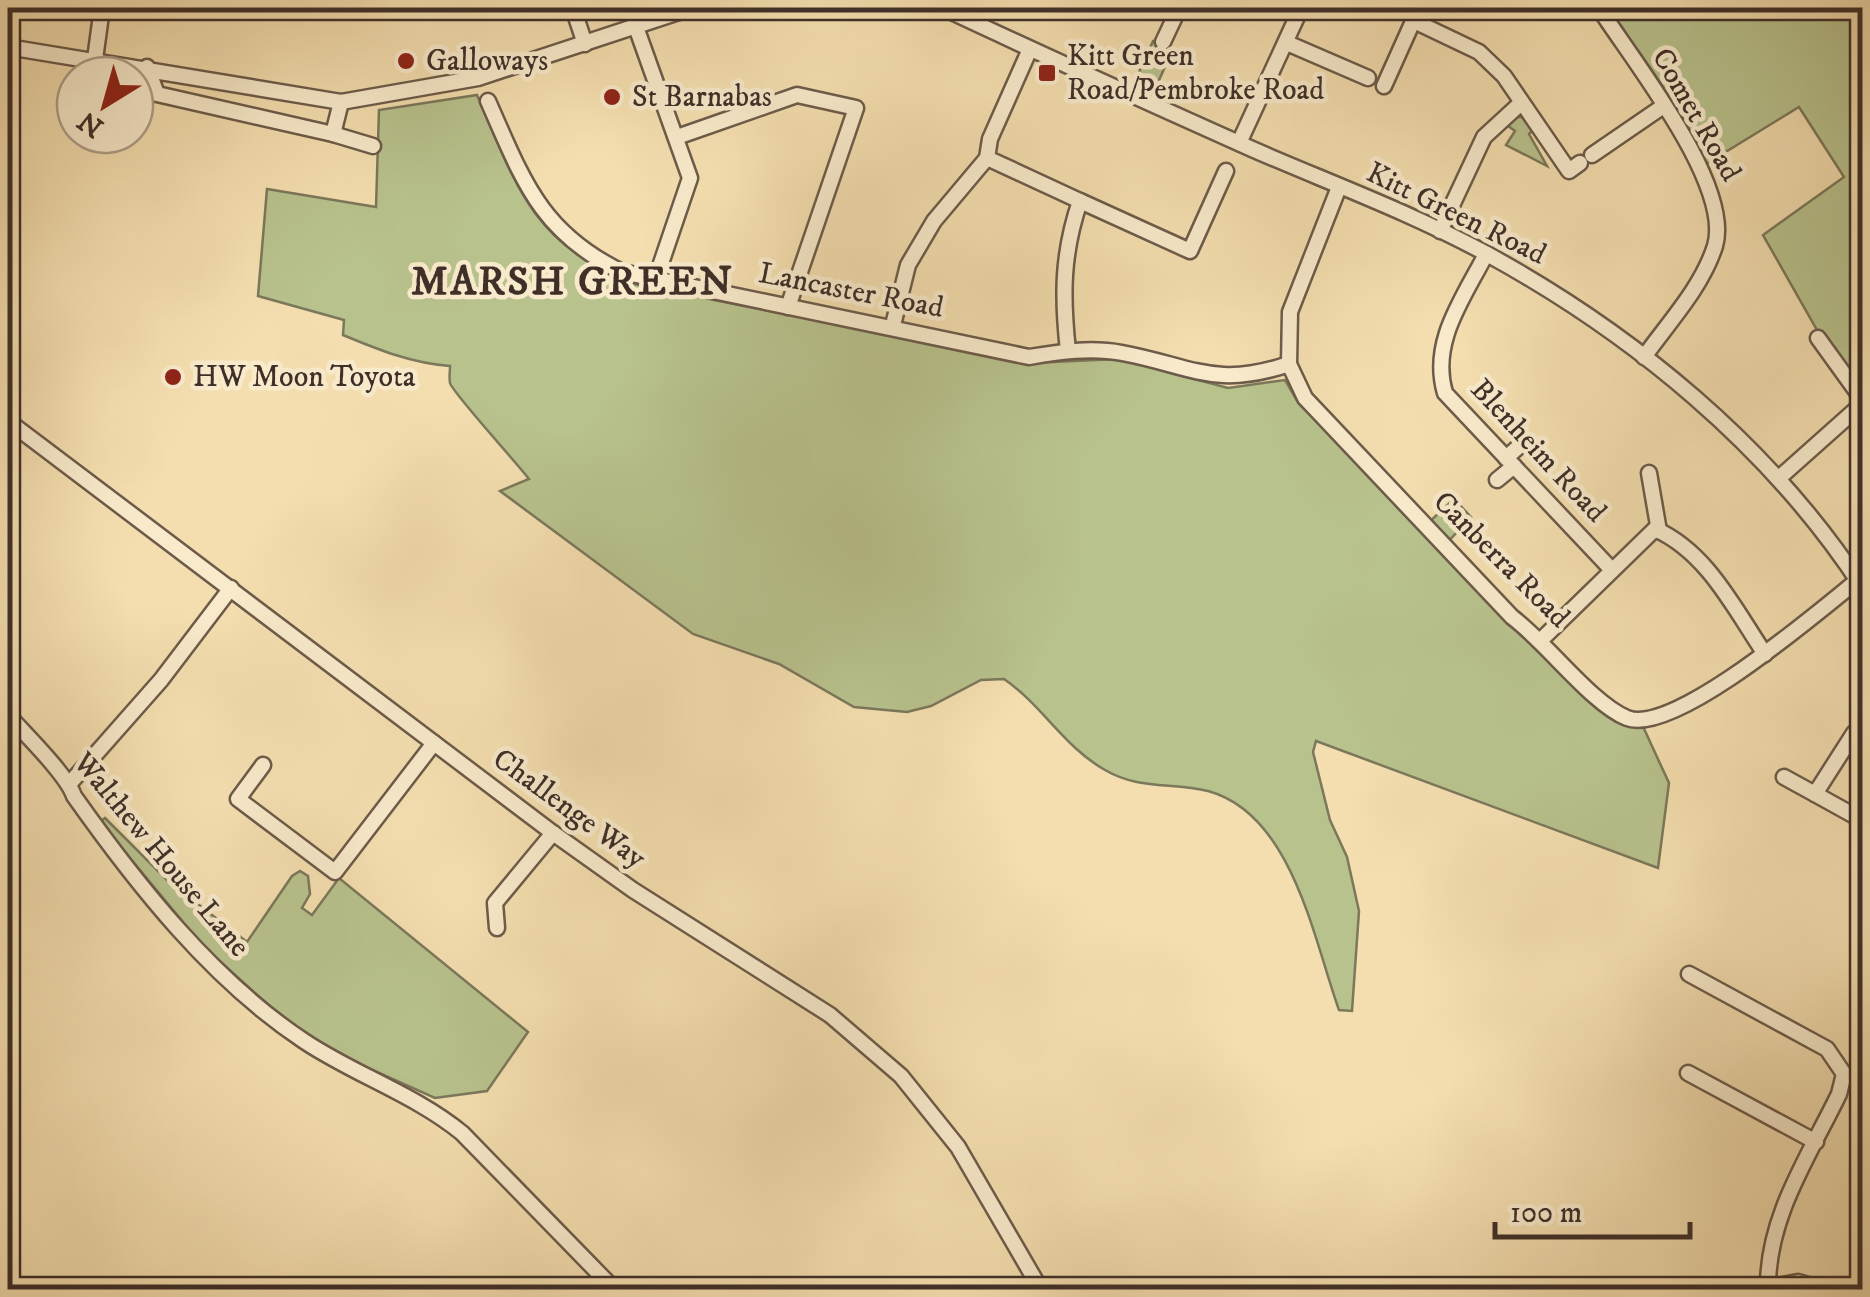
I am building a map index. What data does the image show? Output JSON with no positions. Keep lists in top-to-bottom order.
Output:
{
  "streets": {
    "street": [
      "Comet Road",
      "Kitt Green Road",
      "Lancaster Road",
      "Blenheim Road",
      "Canberra Road",
      "Challenge Way",
      "Walthew House Lane"
    ]
  },
  "crossings": [
    ["Comet Road", "Kitt Green Road"],
    ["Kitt Green Road", "Blenheim Road"],
    ["Kitt Green Road", "Canberra Road"],
    ["Lancaster Road", "Canberra Road"]
  ],
  "districts": ["MARSH GREEN"],
  "places": {
    "other": ["Galloways", "St Barnabas", "HW Moon Toyota"],
    "transit": ["Kitt Green Road/Pembroke Road"]
  },
  "scale_bar": "100 m",
  "north": "bottom left"
}
